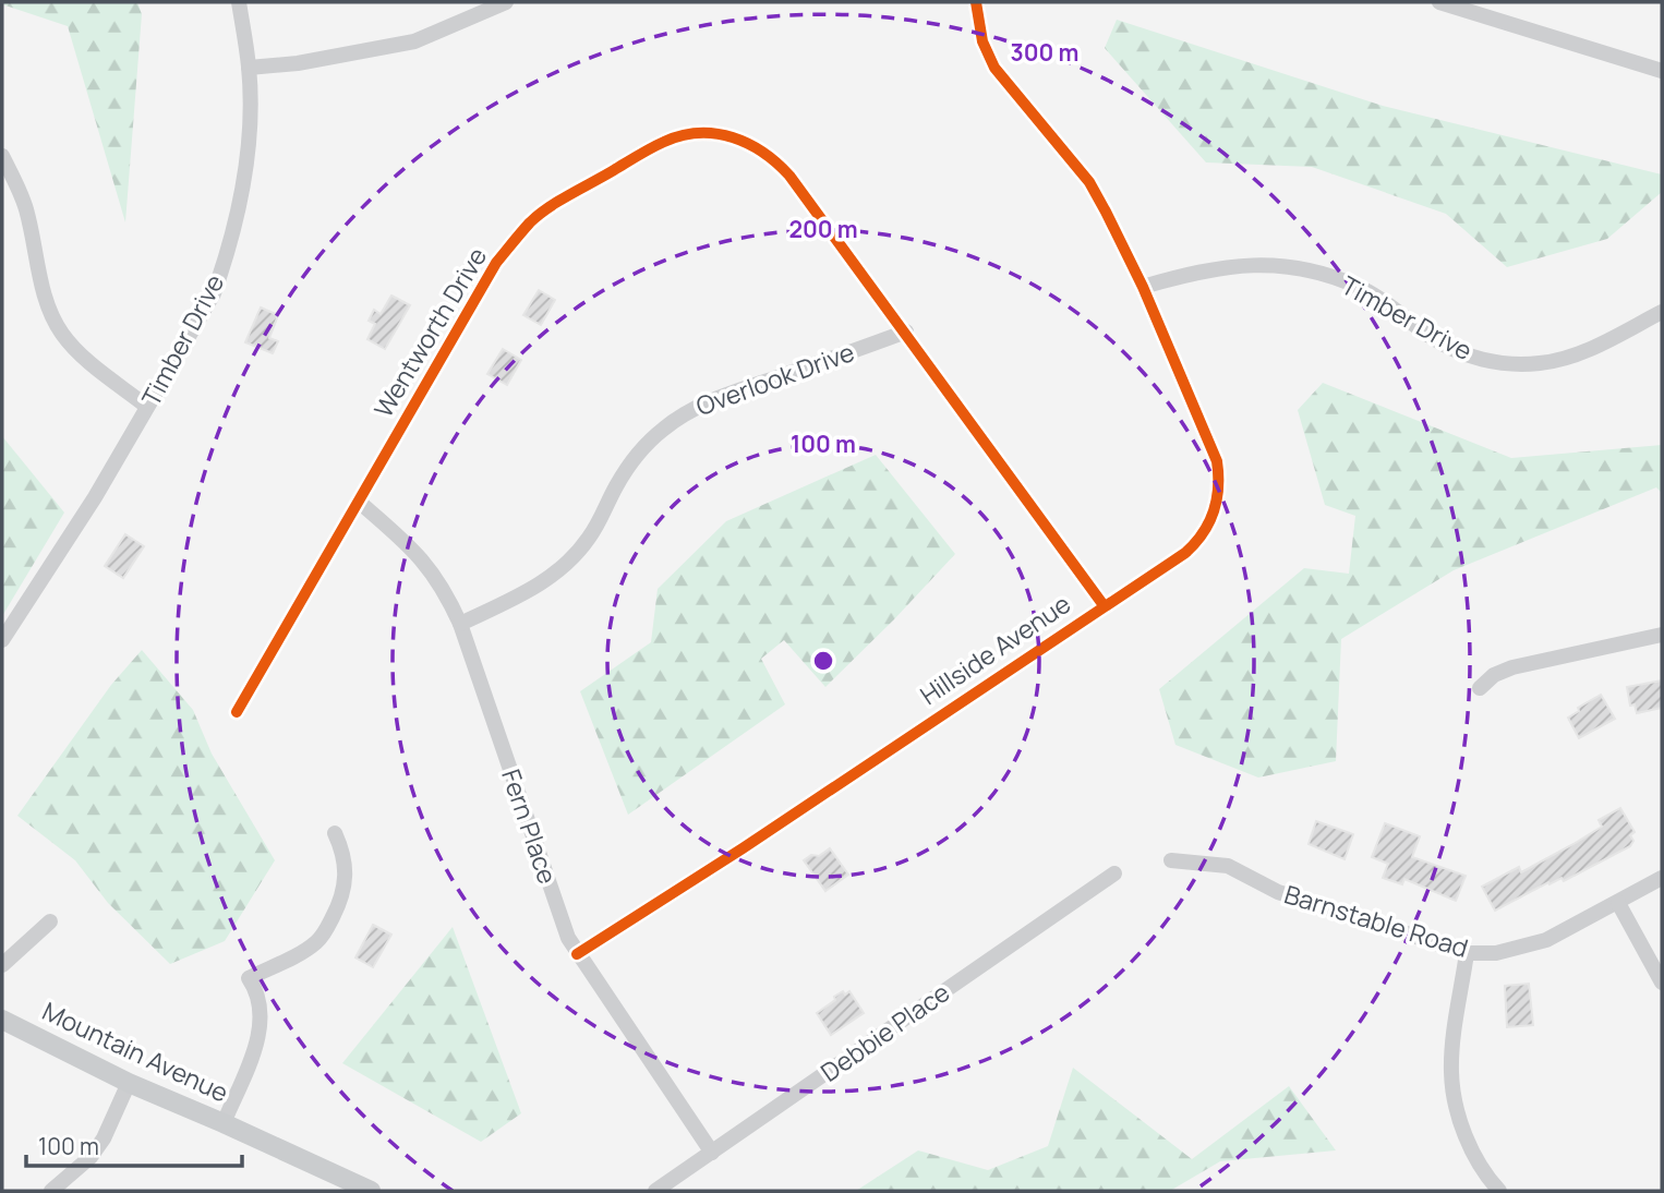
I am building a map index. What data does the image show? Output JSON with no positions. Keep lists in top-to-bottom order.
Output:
{
  "streets": {
    "main road": ["Mountain Avenue"],
    "street": [
      "Timber Drive",
      "Wentworth Drive",
      "Overlook Drive",
      "Hillside Avenue",
      "Fern Place",
      "Barnstable Road",
      "Debbie Place"
    ]
  },
  "crossings": [
    ["Timber Drive", "Hillside Avenue"],
    ["Wentworth Drive", "Overlook Drive"],
    ["Wentworth Drive", "Hillside Avenue"],
    ["Wentworth Drive", "Fern Place"],
    ["Overlook Drive", "Fern Place"],
    ["Hillside Avenue", "Fern Place"],
    ["Fern Place", "Debbie Place"]
  ],
  "scale_bar": "100 m",
  "rings": ["300 m", "200 m", "100 m"]
}
